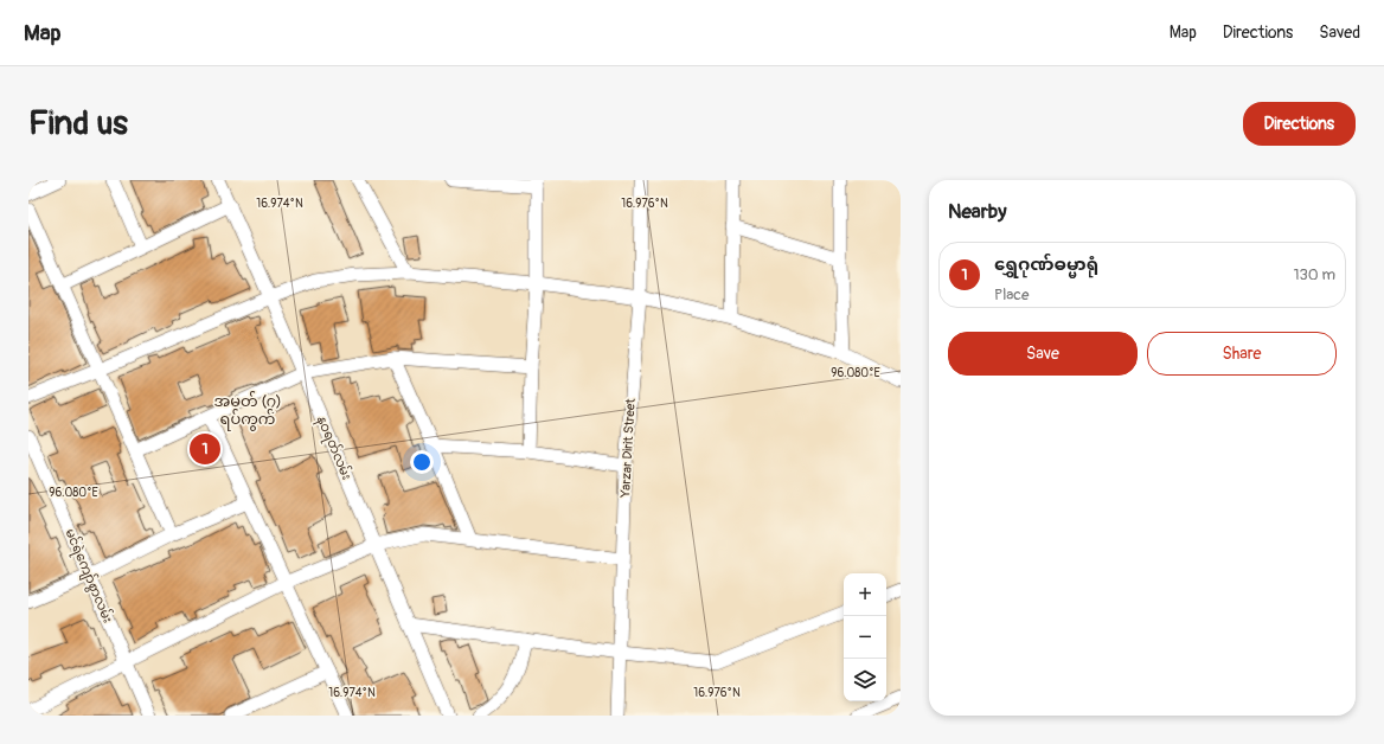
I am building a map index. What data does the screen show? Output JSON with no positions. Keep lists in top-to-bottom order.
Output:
{
  "streets": {
    "street": ["နဝရတ်လမ်း", "Yarzar Dirit Street", "မင်ရဲကျော်စွာလမ်း"]
  },
  "districts": ["အမှတ် (၇) ရပ်ကွက်"],
  "page": {
    "header": "Map",
    "nav": ["Map", "Directions", "Saved"],
    "buttons": [
      "Directions",
      ["Save", "Share"]
    ],
    "title": "Find us",
    "heading": "Nearby",
    "list": [
      {
        "mark": "1",
        "name": "ရွှေဂုဏ်ဓမ္မာရုံ",
        "note": "Place",
        "value": "130 m"
      }
    ],
    "pins": "1",
    "map_buttons": ["+", "−"]
  },
  "coordinates": ["16.974°N", "16.976°N", "96.080°E"]
}
